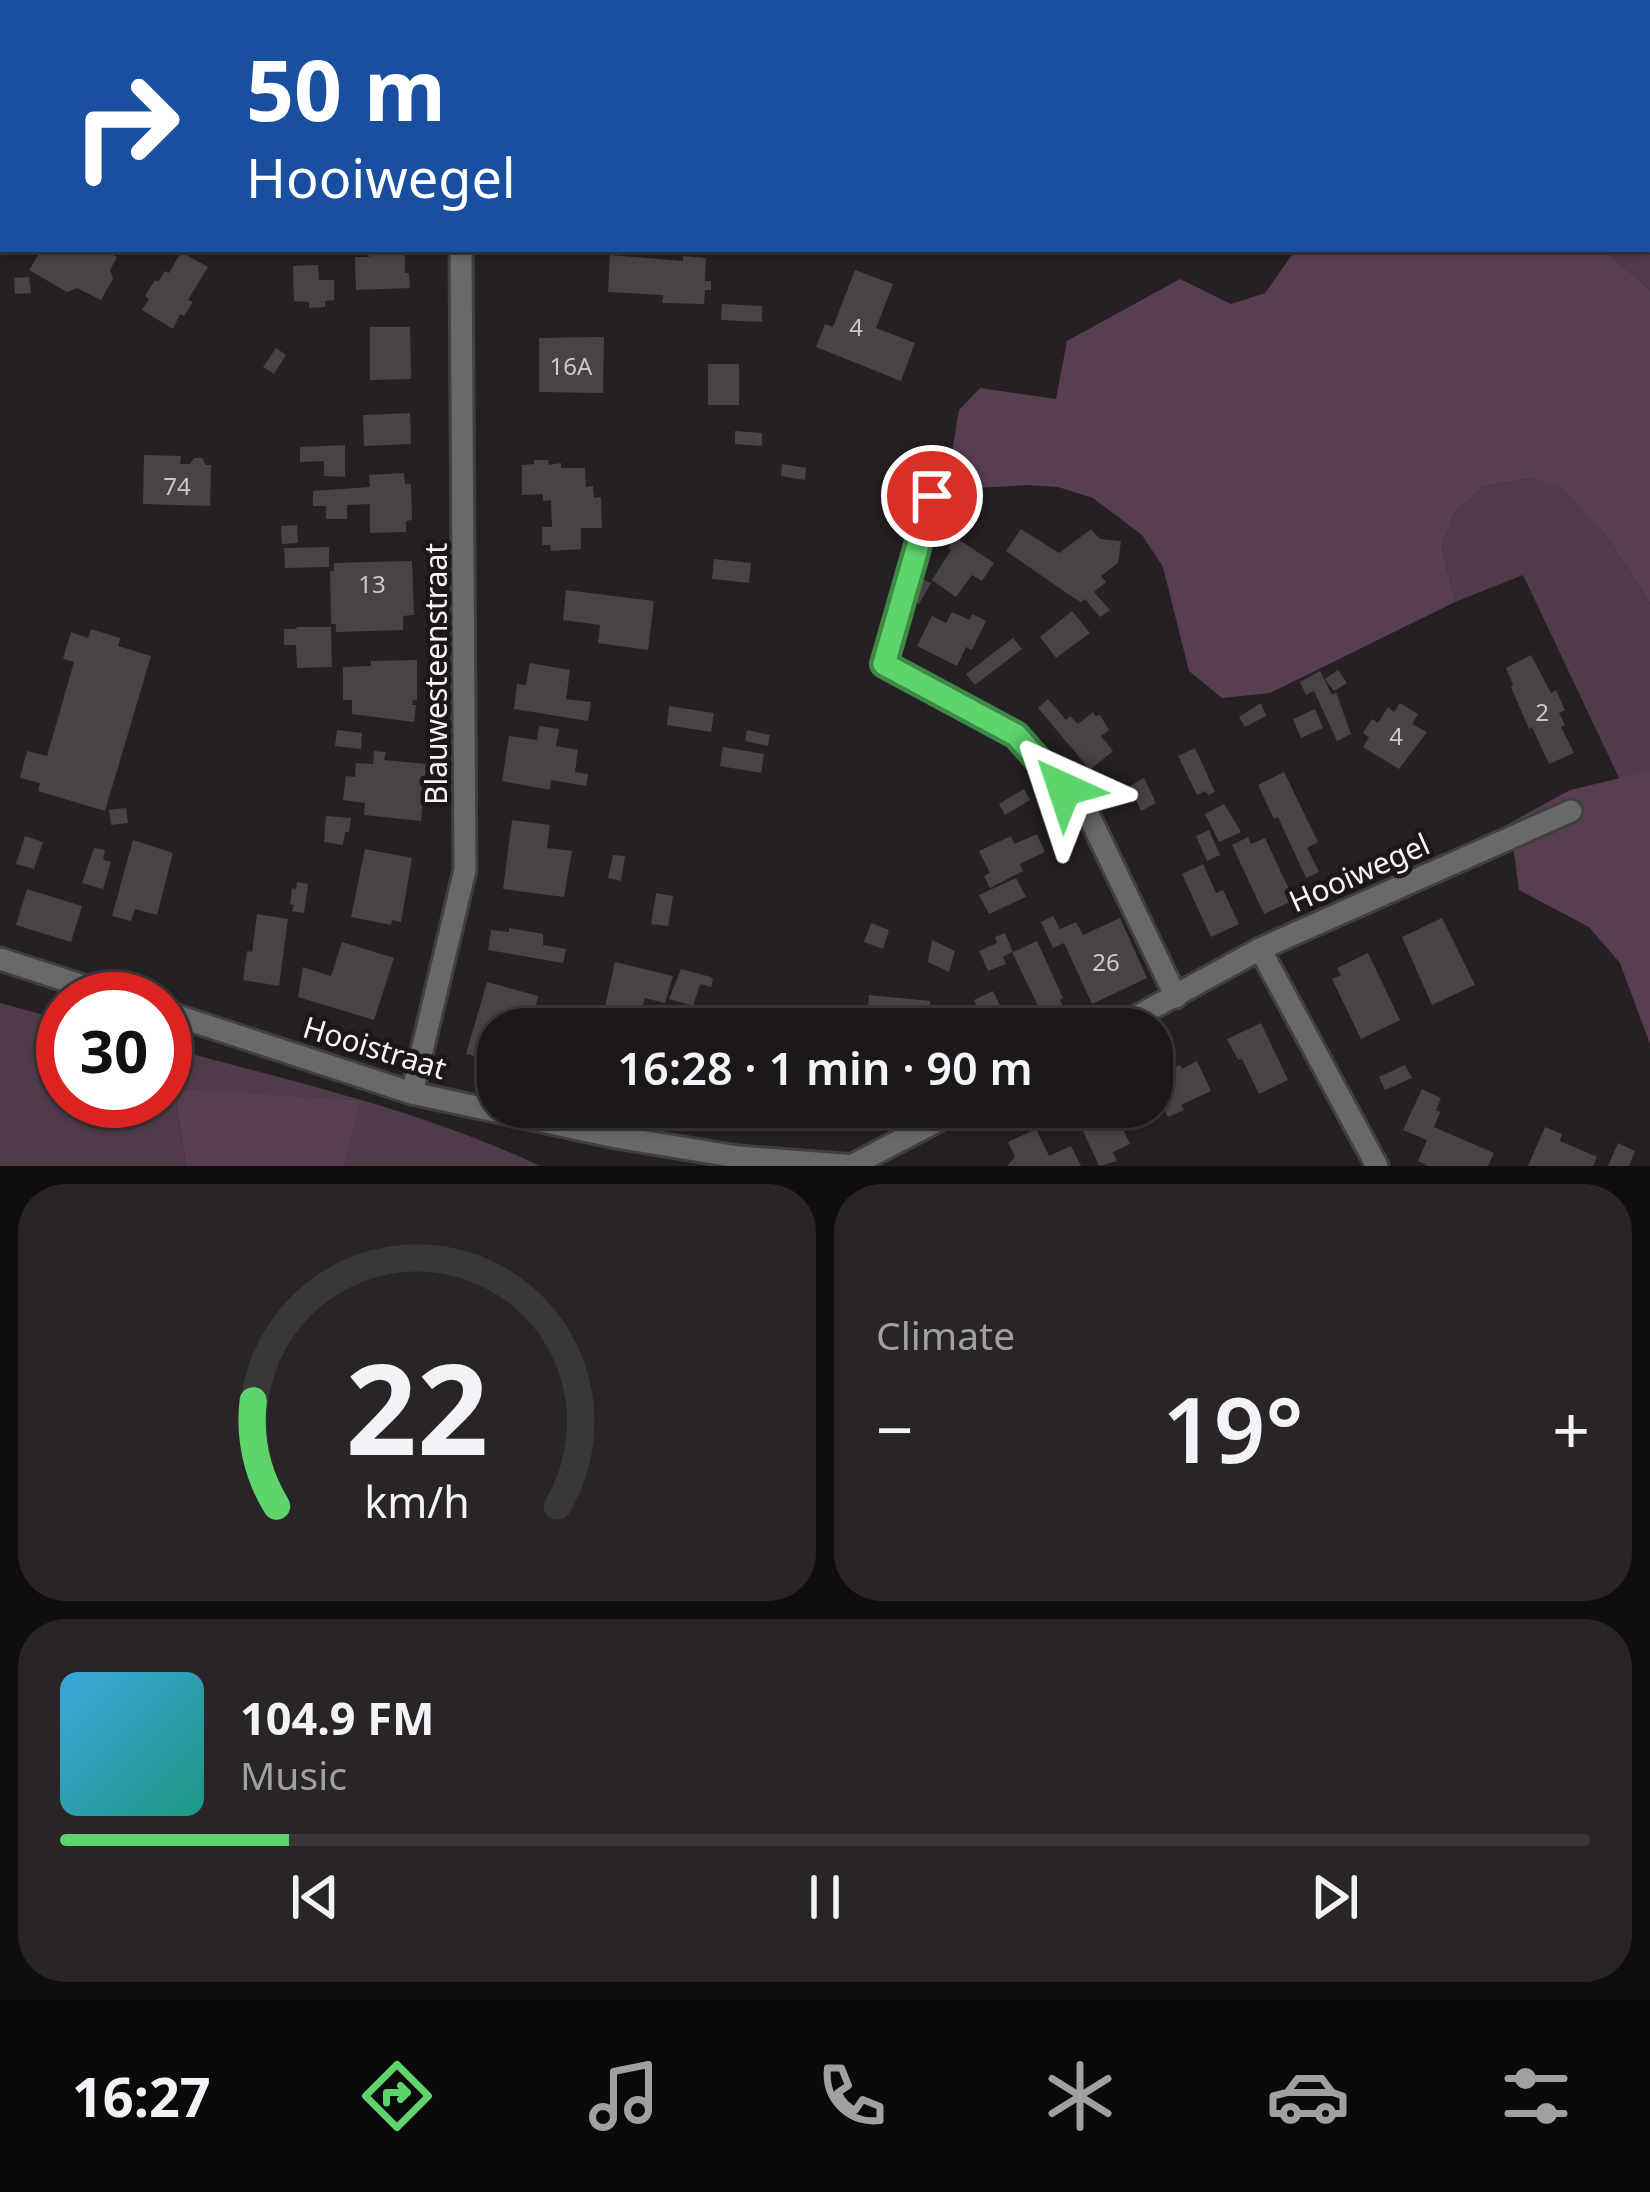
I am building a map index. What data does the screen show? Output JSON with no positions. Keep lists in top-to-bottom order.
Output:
{
  "streets": {
    "street": ["Blauwesteenstraat", "Hooiwegel", "Hooistraat"]
  },
  "crossings": [
    ["Blauwesteenstraat", "Hooistraat"]
  ],
  "house_numbers": [
    "4",
    "16A",
    "74",
    "13",
    "2",
    "4",
    "26"
  ],
  "page": {
    "turn": ["50 m", "Hooiwegel"],
    "limit": "30",
    "trip": "16:28 · 1 min · 90 m",
    "tile": "Climate",
    "heat": ["−", "19°", "+"],
    "song": ["104.9 FM", "Music"],
    "tabs": "16:27",
    "gauge": ["22", "km/h"]
  }
}
